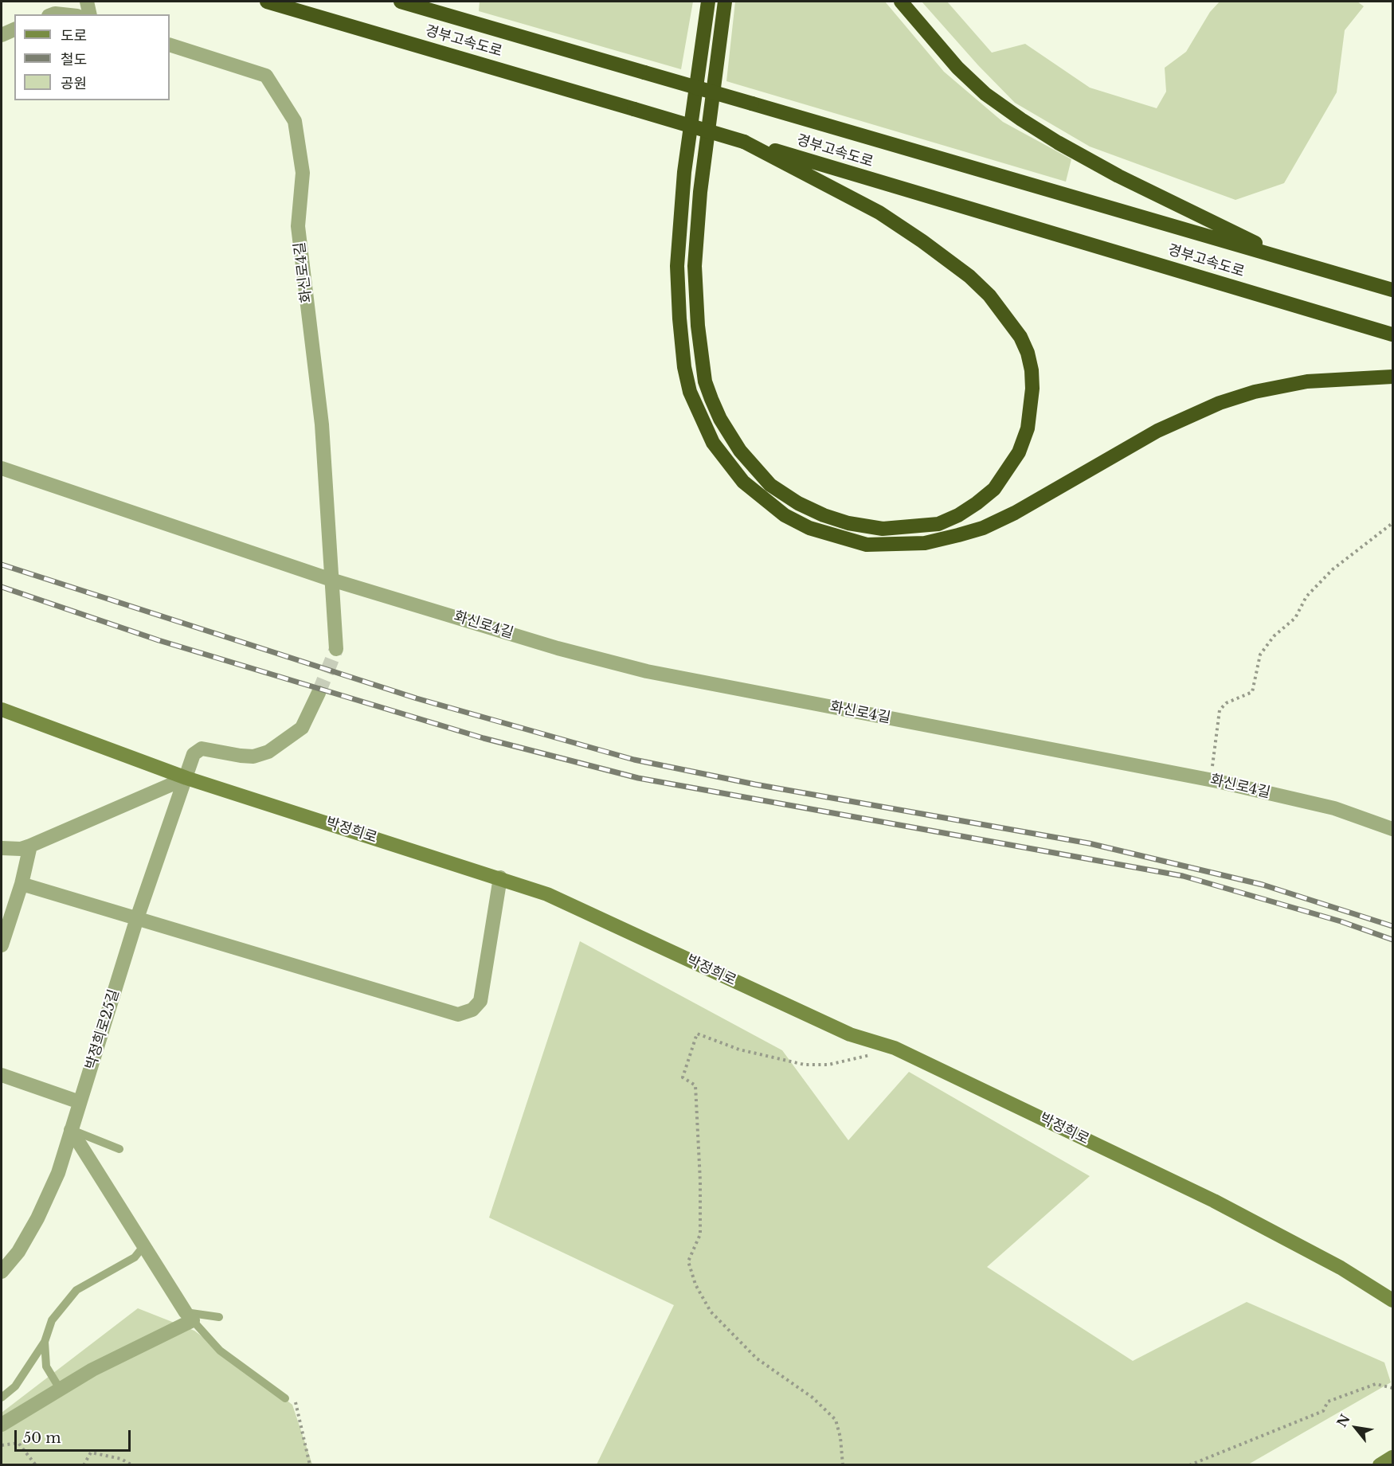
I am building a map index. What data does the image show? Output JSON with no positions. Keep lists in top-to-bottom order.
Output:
{
  "streets": {
    "highway": ["경부고속도로"],
    "street": ["화신로4길", "박정희로", "박정희로25길"]
  },
  "crossings": [
    ["박정희로", "박정희로25길"]
  ],
  "legend": ["도로", "철도", "공원"],
  "scale_bar": "50 m",
  "north": "top left"
}
